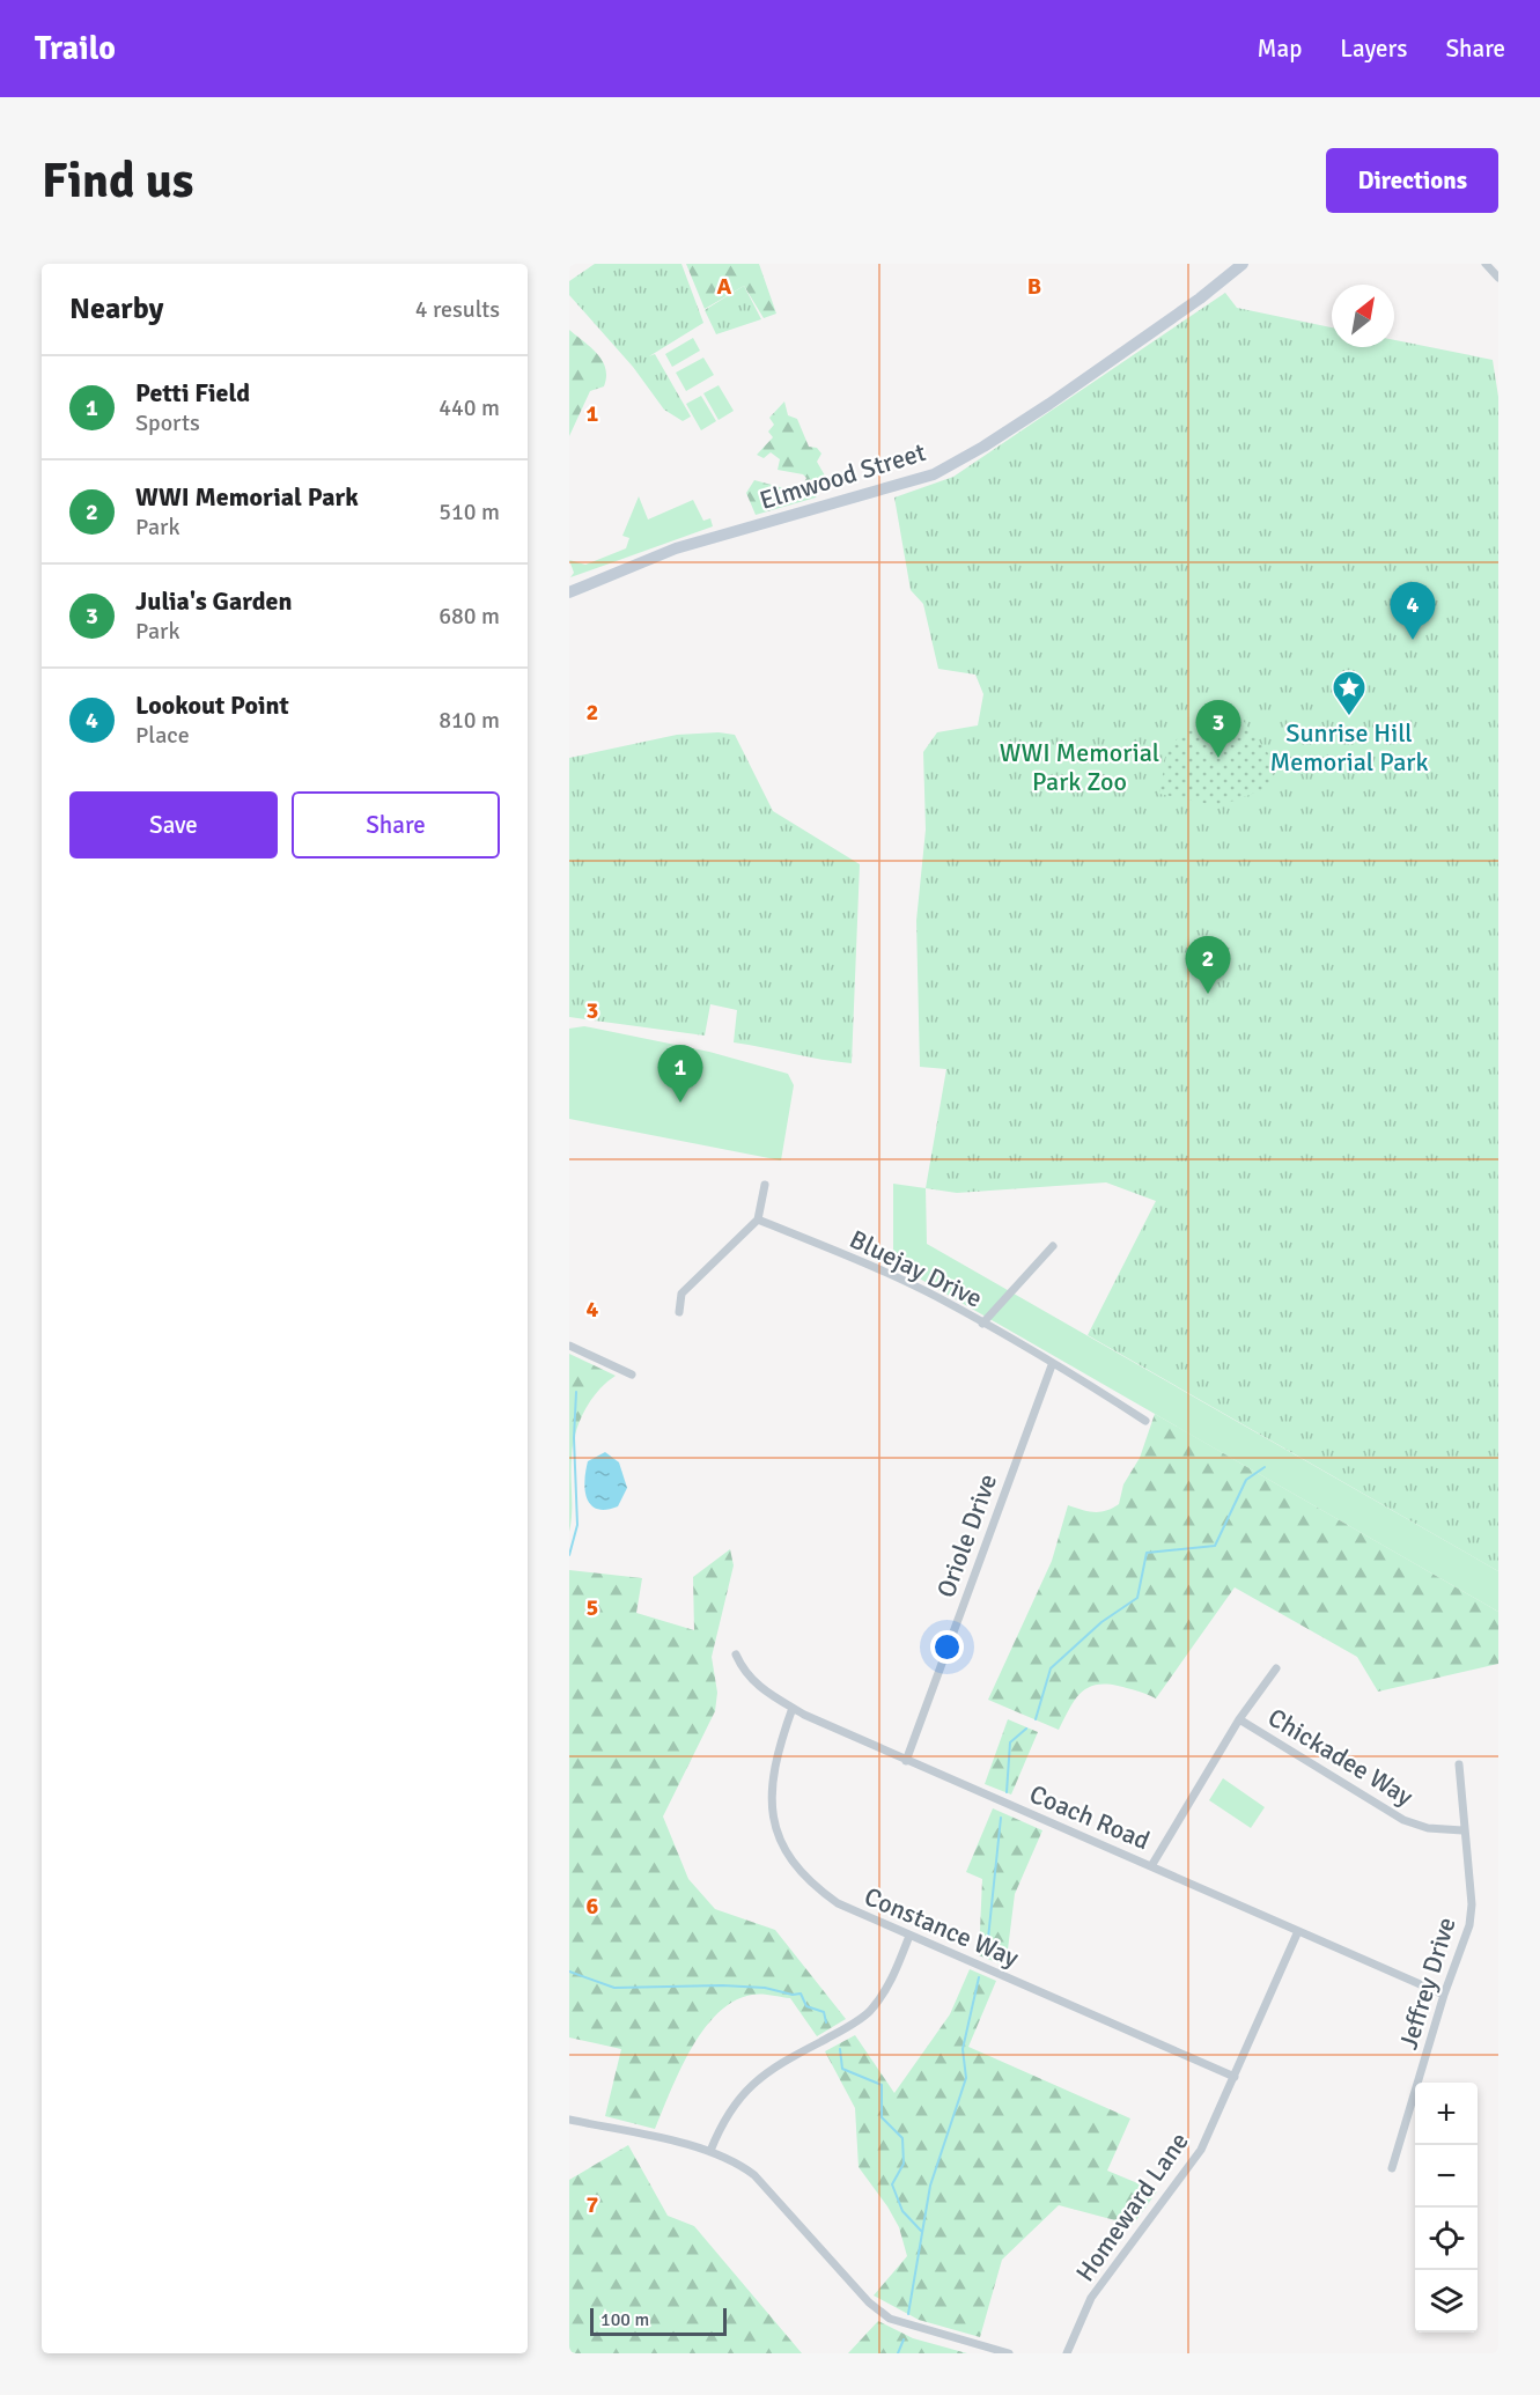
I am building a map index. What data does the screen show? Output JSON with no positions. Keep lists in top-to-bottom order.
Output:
{
  "streets": {
    "main road": ["Elmwood Street"],
    "street": [
      "Bluejay Drive",
      "Oriole Drive",
      "Chickadee Way",
      "Coach Road",
      "Constance Way",
      "Jeffrey Drive",
      "Homeward Lane"
    ]
  },
  "crossings": [
    ["Bluejay Drive", "Oriole Drive"],
    ["Oriole Drive", "Coach Road"],
    ["Chickadee Way", "Jeffrey Drive"],
    ["Coach Road", "Constance Way"],
    ["Coach Road", "Jeffrey Drive"],
    ["Coach Road", "Homeward Lane"],
    ["Constance Way", "Homeward Lane"]
  ],
  "parks": ["WWI Memorial Park Zoo"],
  "places": {
    "place": ["Sunrise Hill Memorial Park"]
  },
  "scale_bar": "100 m",
  "north": "top right",
  "page": {
    "header": "Trailo",
    "nav": ["Map", "Layers", "Share"],
    "buttons": [
      "Directions",
      ["Save", "Share"]
    ],
    "title": "Find us",
    "heading": ["Nearby", "4 results"],
    "list": [
      {
        "mark": "1",
        "name": "Petti Field",
        "note": "Sports",
        "value": "440 m"
      },
      {
        "mark": "2",
        "name": "WWI Memorial Park",
        "note": "Park",
        "value": "510 m"
      },
      {
        "mark": "3",
        "name": "Julia's Garden",
        "note": "Park",
        "value": "680 m"
      },
      {
        "mark": "4",
        "name": "Lookout Point",
        "note": "Place",
        "value": "810 m"
      }
    ],
    "pins": [
      "4",
      "3",
      "2",
      "1"
    ],
    "map_buttons": ["+", "−"],
    "scale": "100 m"
  },
  "grid": {
    "columns": ["A", "B"],
    "rows": [
      "1",
      "2",
      "3",
      "4",
      "5",
      "6",
      "7"
    ]
  }
}
